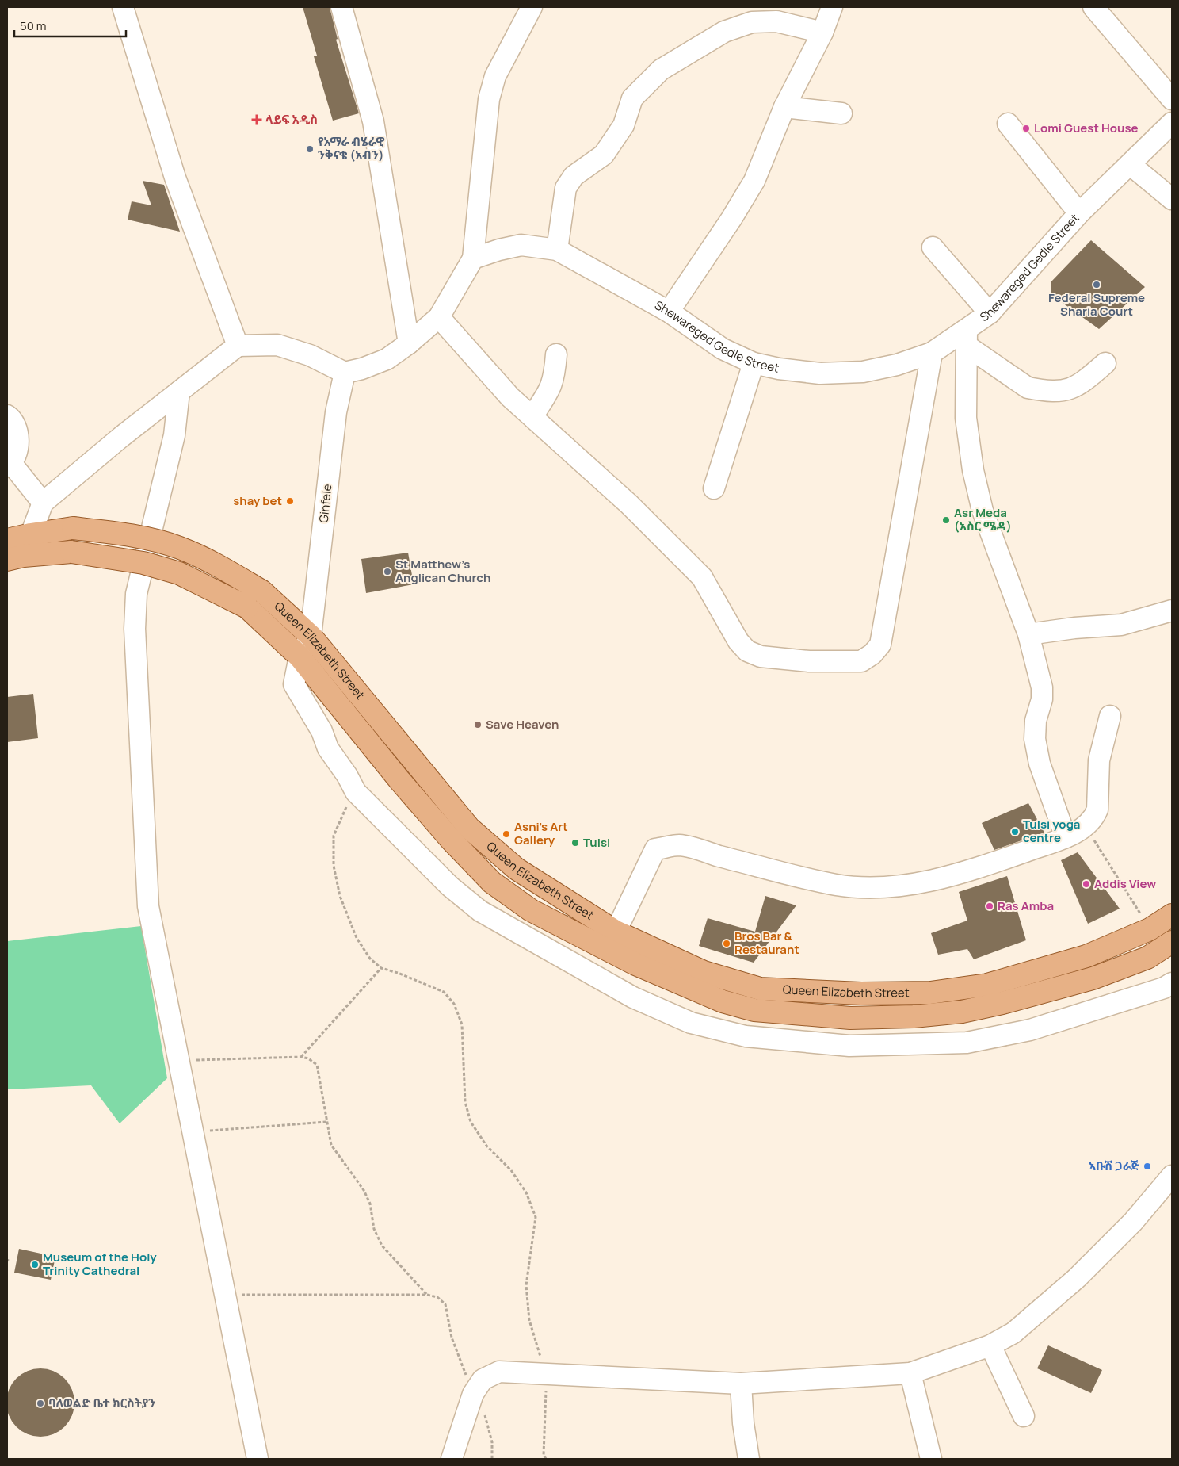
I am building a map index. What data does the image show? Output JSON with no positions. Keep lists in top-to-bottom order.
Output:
{
  "streets": {
    "main road": ["Queen Elizabeth Street"],
    "street": ["Shewareged Gedle Street", "Ginfele"]
  },
  "crossings": [
    ["Ginfele", "Queen Elizabeth Street"]
  ],
  "places": {
    "health": ["ላይፍ አዲስ"],
    "other": [
      "Lomi Guest House",
      "የአማራ ብሄራዊ ንቅናቄ (አብን)",
      "Federal Supreme Sharia Court",
      "shay bet",
      "Asr Meda (አስር ሜዳ)",
      "St Matthew’s Anglican Church",
      "Save Heaven",
      "Tulsi yoga centre",
      "Asni's Art Gallery",
      "Tulsi",
      "Addis View",
      "Ras Amba",
      "Bros Bar & Restaurant",
      "ኣቡሽ ጋራጅ",
      "Museum of the Holy Trinity Cathedral",
      "ባለወልድ ቤተ ክርስትያን"
    ]
  },
  "scale_bar": "50 m"
}
